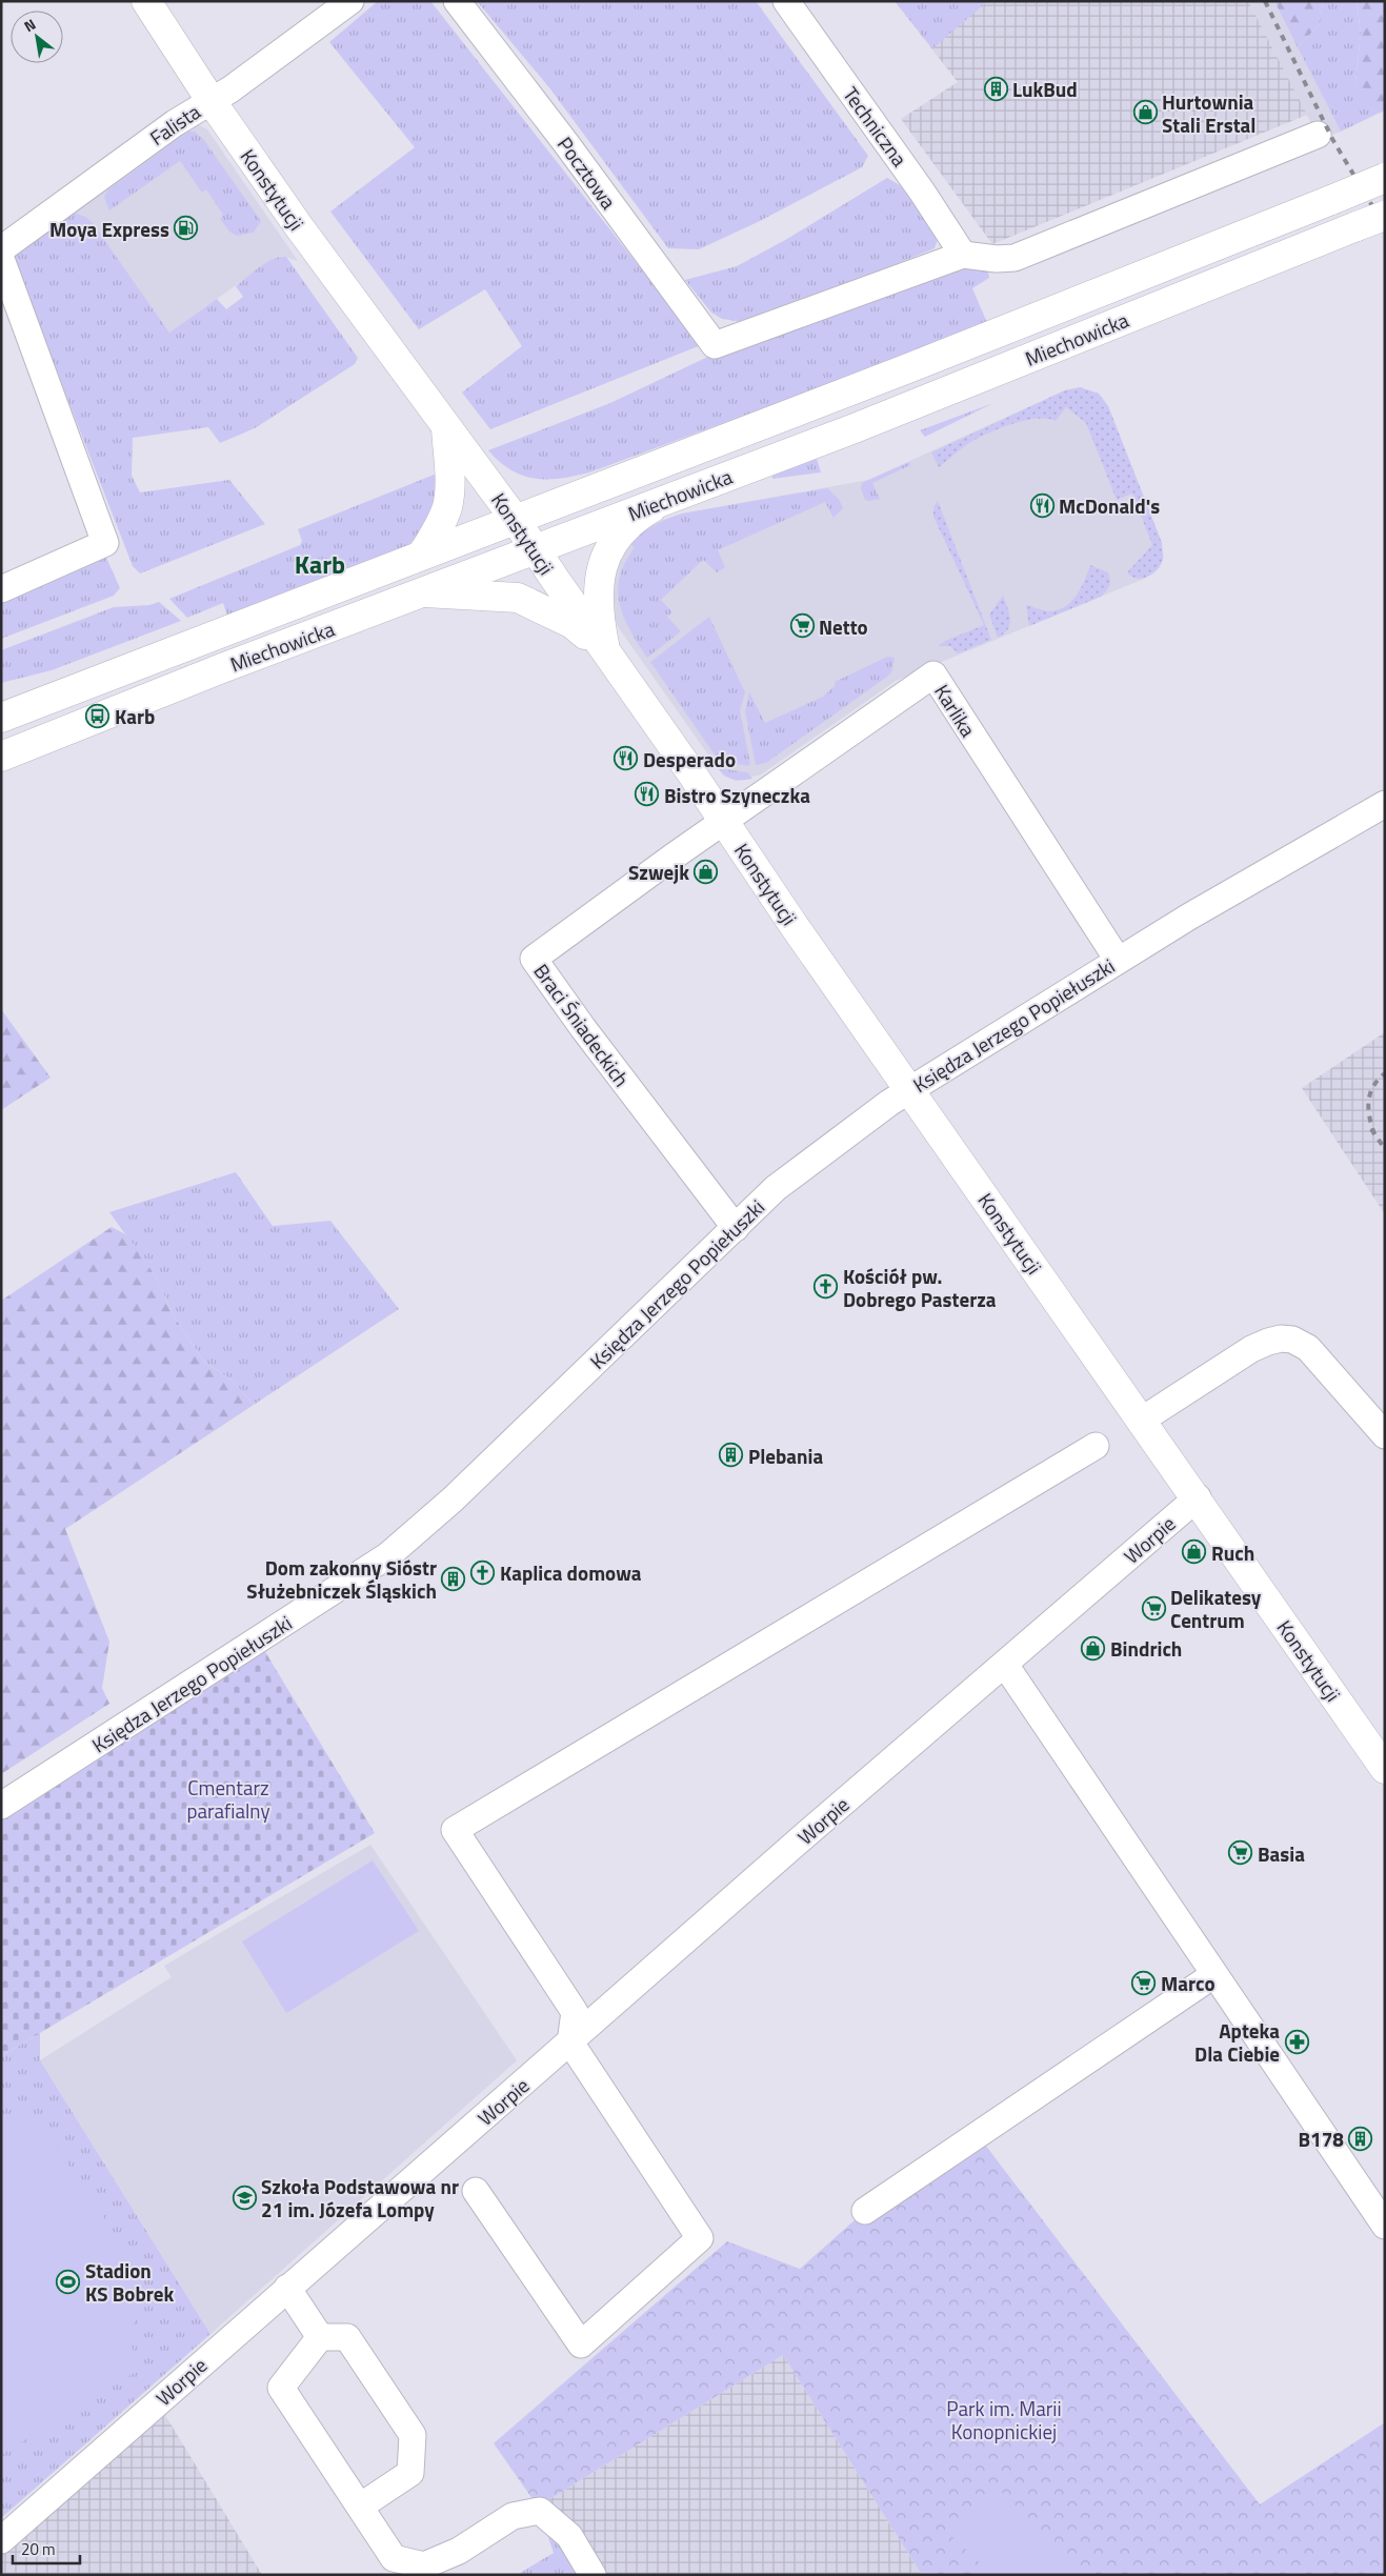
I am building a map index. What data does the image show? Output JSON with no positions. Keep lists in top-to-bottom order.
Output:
{
  "streets": {
    "main road": ["Konstytucji", "Miechowicka"],
    "street": [
      "Falista",
      "Techniczna",
      "Pocztowa",
      "Karlika",
      "Braci Śniadeckich",
      "Księdza Jerzego Popiełuszki",
      "Worpie"
    ]
  },
  "crossings": [
    ["Falista", "Konstytucji"],
    ["Techniczna", "Pocztowa"],
    ["Konstytucji", "Miechowicka"],
    ["Konstytucji", "Karlika"],
    ["Konstytucji", "Braci Śniadeckich"],
    ["Konstytucji", "Księdza Jerzego Popiełuszki"],
    ["Konstytucji", "Worpie"],
    ["Karlika", "Braci Śniadeckich"],
    ["Karlika", "Księdza Jerzego Popiełuszki"],
    ["Braci Śniadeckich", "Księdza Jerzego Popiełuszki"]
  ],
  "districts": ["Karb"],
  "parks": ["Cmentarz parafialny", "Park im. Marii Konopnickiej"],
  "places": {
    "building": [
      "LukBud",
      "Plebania",
      "Dom zakonny Sióstr Służebniczek Śląskich",
      "B178"
    ],
    "shop": [
      "Hurtownia Stali Erstal",
      "Szwejk",
      "Ruch",
      "Bindrich"
    ],
    "fuel station": ["Moya Express"],
    "restaurant": ["McDonald's", "Desperado", "Bistro Szyneczka"],
    "supermarket": [
      "Netto",
      "Delikatesy Centrum",
      "Basia",
      "Marco"
    ],
    "bus stop": ["Karb"],
    "church": ["Kościół pw. Dobrego Pasterza", "Kaplica domowa"],
    "pharmacy": ["Apteka Dla Ciebie"],
    "school or university": ["Szkoła Podstawowa nr 21 im. Józefa Lompy"],
    "sports": ["Stadion KS Bobrek"]
  },
  "scale_bar": "20 m",
  "north": "top left"
}
